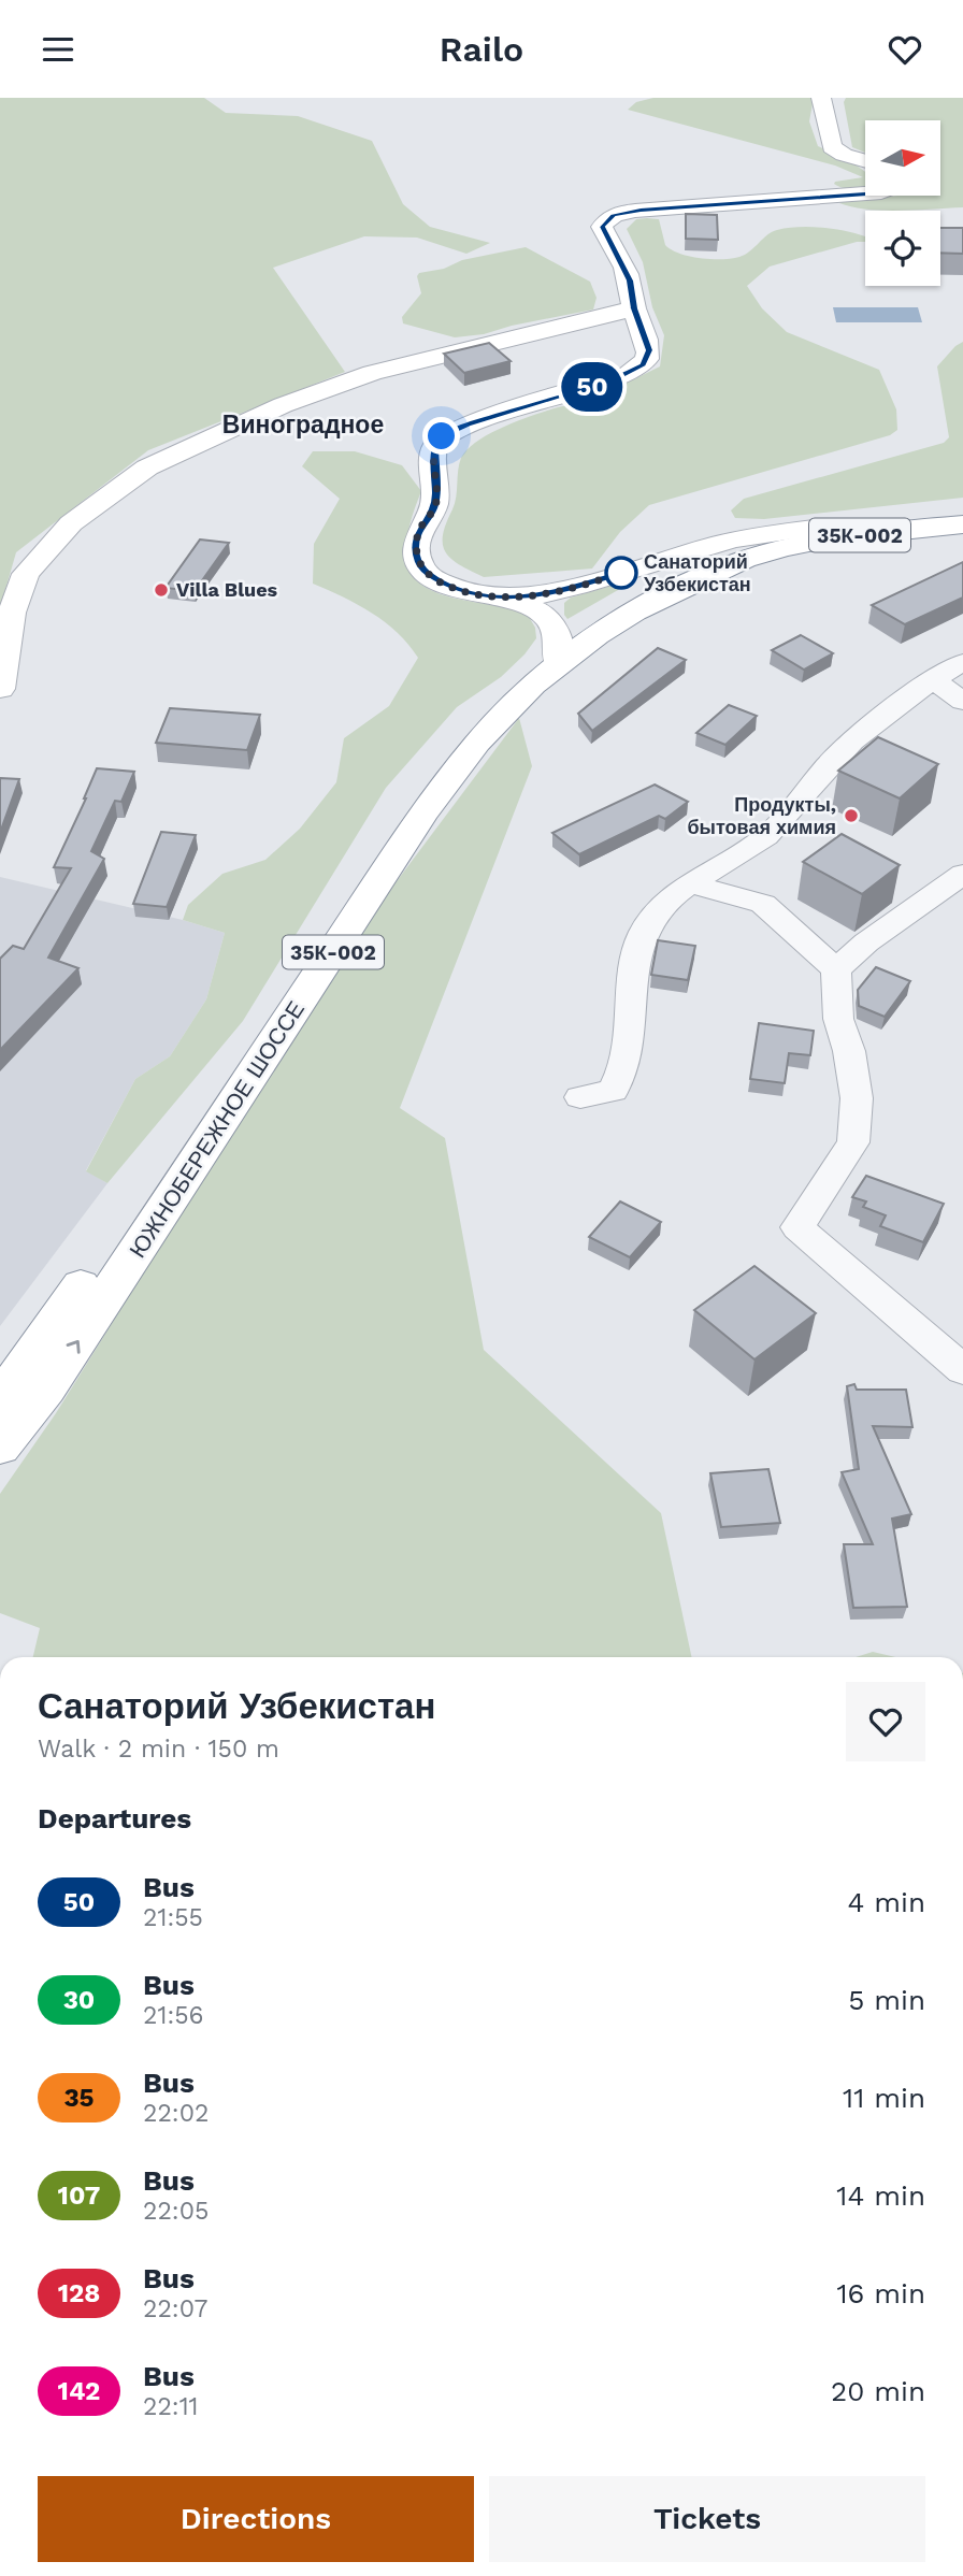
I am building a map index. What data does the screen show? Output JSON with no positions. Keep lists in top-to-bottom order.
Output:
{
  "streets": {
    "main road": ["35К-002", "ЮЖНОБЕРЕЖНОЕ ШОССЕ"]
  },
  "districts": ["Виноградное"],
  "places": ["Санаторий Узбекистан", "Villa Blues", "Продукты, бытовая химия"],
  "lines": ["bus line 50"],
  "north": "right",
  "page": {
    "header": "Railo",
    "on_map": "50",
    "heading": [
      ["Санаторий Узбекистан", "Walk · 2 min · 150 m"],
      "Departures"
    ],
    "list": [
      {
        "mark": "50",
        "name": "Bus",
        "note": "21:55",
        "value": "4 min"
      },
      {
        "mark": "30",
        "name": "Bus",
        "note": "21:56",
        "value": "5 min"
      },
      {
        "mark": "35",
        "name": "Bus",
        "note": "22:02",
        "value": "11 min"
      },
      {
        "mark": "107",
        "name": "Bus",
        "note": "22:05",
        "value": "14 min"
      },
      {
        "mark": "128",
        "name": "Bus",
        "note": "22:07",
        "value": "16 min"
      },
      {
        "mark": "142",
        "name": "Bus",
        "note": "22:11",
        "value": "20 min"
      }
    ],
    "buttons": ["Directions", "Tickets"]
  }
}
